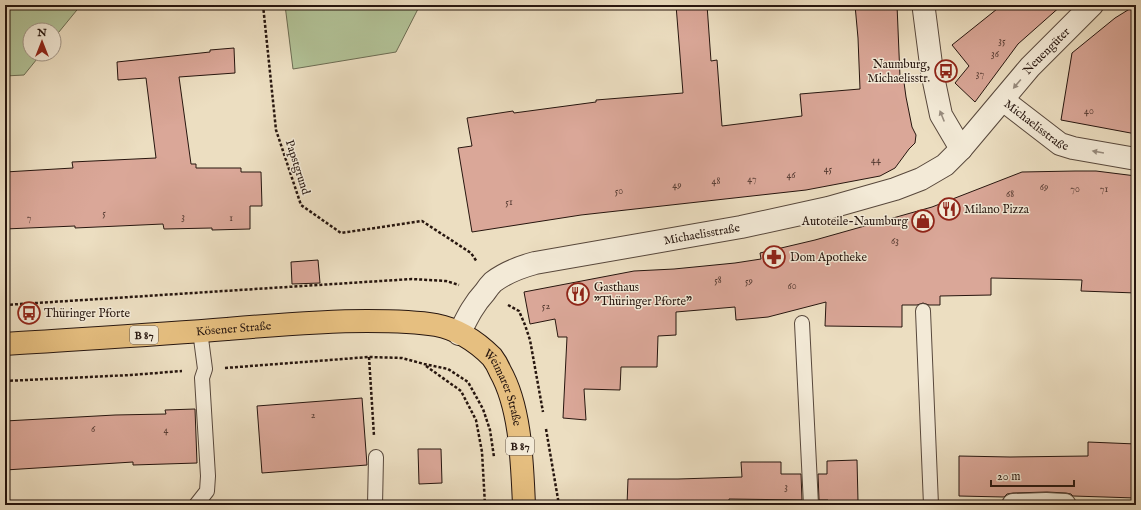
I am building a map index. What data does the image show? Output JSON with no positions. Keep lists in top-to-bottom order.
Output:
{
  "streets": {
    "main road": ["Kösener Straße", "B 87", "Weimarer Straße"],
    "street": ["Neuengüter", "Michaelisstraße"],
    "path": ["Papstgrund"]
  },
  "crossings": [
    ["Neuengüter", "Michaelisstraße"],
    ["Michaelisstraße", "Papstgrund"],
    ["Michaelisstraße", "Kösener Straße"],
    ["Michaelisstraße", "Weimarer Straße"],
    ["Kösener Straße", "Weimarer Straße"]
  ],
  "one_way": ["Neuengüter"],
  "places": {
    "bus stop": ["Naumburg, Michaelisstr.", "Thüringer Pforte"],
    "restaurant": ["Milano Pizza", "Gasthaus \"Thüringer Pforte\""],
    "shop": ["Autoteile-Naumburg"],
    "pharmacy": ["Dom Apotheke"]
  },
  "house_numbers": [
    "35",
    "36",
    "37",
    "40",
    "44",
    "45",
    "46",
    "47",
    "48",
    "49",
    "69",
    "70",
    "71",
    "50",
    "68",
    "51",
    "5",
    "3",
    "7",
    "1",
    "63",
    "58",
    "59",
    "60",
    "52",
    "2",
    "6",
    "4",
    "3"
  ],
  "scale_bar": "20 m",
  "north": "top"
}
